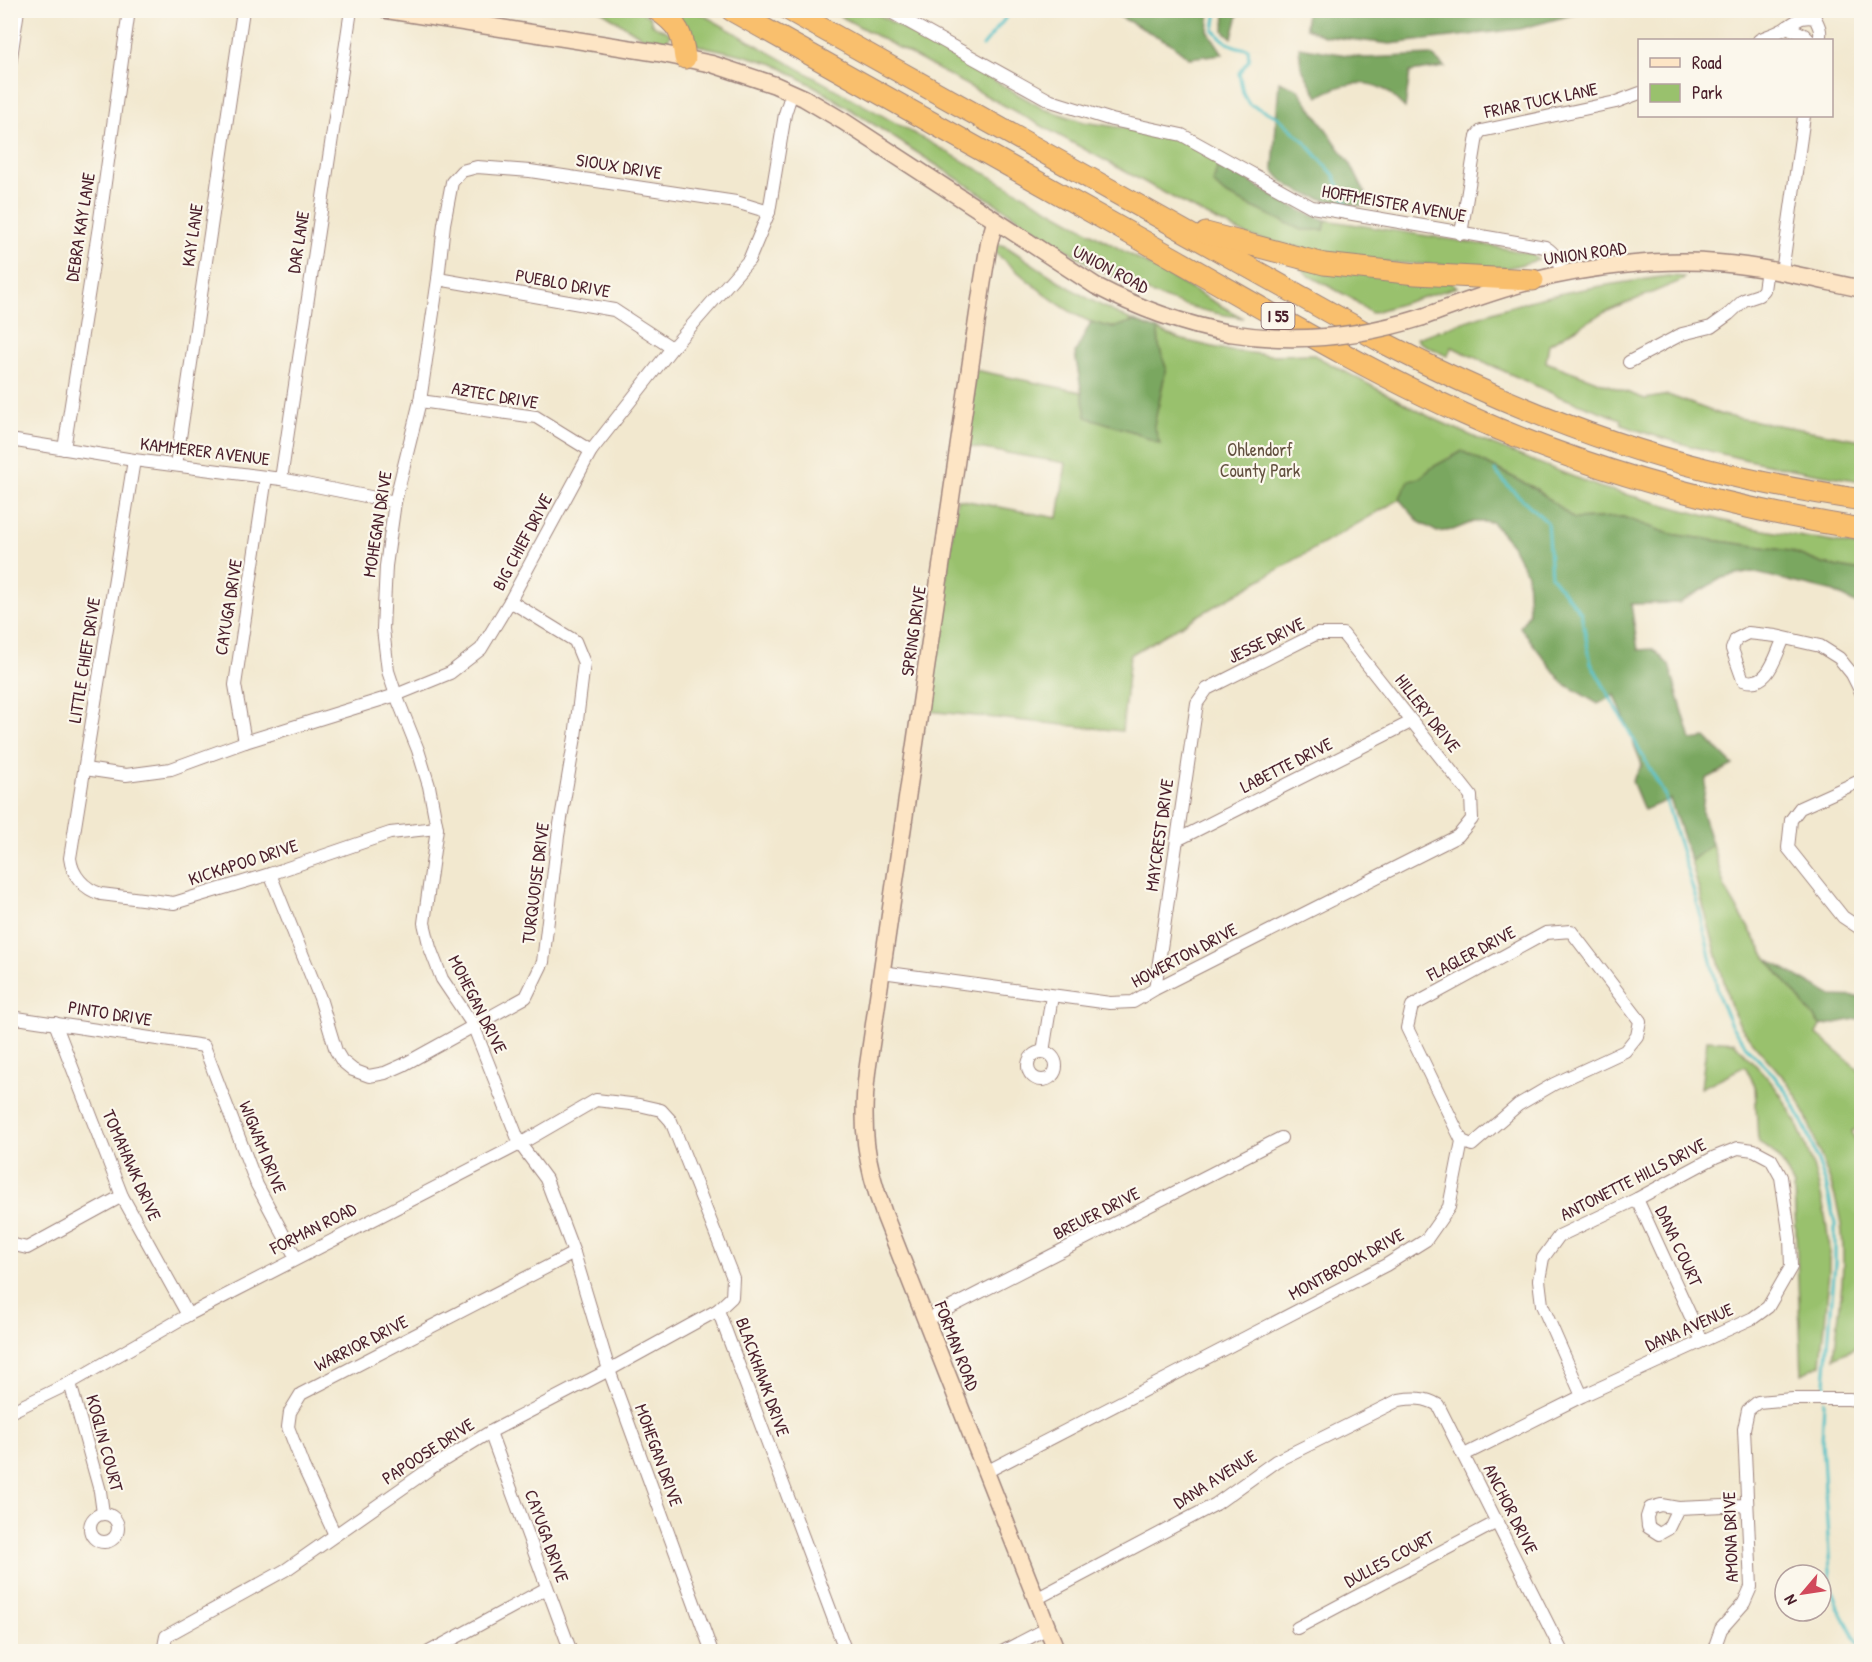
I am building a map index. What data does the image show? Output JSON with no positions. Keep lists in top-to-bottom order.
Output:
{
  "streets": {
    "highway": ["I 55"],
    "main road": ["UNION ROAD", "SPRING DRIVE", "FORMAN ROAD"],
    "street": [
      "FRIAR TUCK LANE",
      "SIOUX DRIVE",
      "HOFFMEISTER AVENUE",
      "DEBRA KAY LANE",
      "KAY LANE",
      "DAR LANE",
      "PUEBLO DRIVE",
      "AZTEC DRIVE",
      "KAMMERER AVENUE",
      "MOHEGAN DRIVE",
      "BIG CHIEF DRIVE",
      "CAYUGA DRIVE",
      "JESSE DRIVE",
      "LITTLE CHIEF DRIVE",
      "HILLERY DRIVE",
      "LABETTE DRIVE",
      "MAYCREST DRIVE",
      "KICKAPOO DRIVE",
      "TURQUOISE DRIVE",
      "FLAGLER DRIVE",
      "HOWERTON DRIVE",
      "PINTO DRIVE",
      "WIGWAM DRIVE",
      "TOMAHAWK DRIVE",
      "ANTONETTE HILLS DRIVE",
      "BREUER DRIVE",
      "DANA COURT",
      "MONTBROOK DRIVE",
      "DANA AVENUE",
      "WARRIOR DRIVE",
      "BLACKHAWK DRIVE",
      "KOGLIN COURT",
      "PAPOOSE DRIVE",
      "ANCHOR DRIVE",
      "AMONA DRIVE",
      "DULLES COURT"
    ]
  },
  "crossings": [
    ["FRIAR TUCK LANE", "HOFFMEISTER AVENUE"],
    ["SIOUX DRIVE", "MOHEGAN DRIVE"],
    ["SIOUX DRIVE", "BIG CHIEF DRIVE"],
    ["HOFFMEISTER AVENUE", "UNION ROAD"],
    ["DEBRA KAY LANE", "KAMMERER AVENUE"],
    ["KAY LANE", "KAMMERER AVENUE"],
    ["DAR LANE", "KAMMERER AVENUE"],
    ["UNION ROAD", "BIG CHIEF DRIVE"],
    ["UNION ROAD", "SPRING DRIVE"],
    ["PUEBLO DRIVE", "MOHEGAN DRIVE"],
    ["PUEBLO DRIVE", "BIG CHIEF DRIVE"],
    ["AZTEC DRIVE", "MOHEGAN DRIVE"],
    ["AZTEC DRIVE", "BIG CHIEF DRIVE"],
    ["KAMMERER AVENUE", "MOHEGAN DRIVE"],
    ["KAMMERER AVENUE", "CAYUGA DRIVE"],
    ["KAMMERER AVENUE", "LITTLE CHIEF DRIVE"],
    ["MOHEGAN DRIVE", "BIG CHIEF DRIVE"],
    ["MOHEGAN DRIVE", "KICKAPOO DRIVE"],
    ["MOHEGAN DRIVE", "TURQUOISE DRIVE"],
    ["MOHEGAN DRIVE", "FORMAN ROAD"],
    ["MOHEGAN DRIVE", "WARRIOR DRIVE"],
    ["MOHEGAN DRIVE", "PAPOOSE DRIVE"],
    ["BIG CHIEF DRIVE", "CAYUGA DRIVE"],
    ["BIG CHIEF DRIVE", "LITTLE CHIEF DRIVE"],
    ["BIG CHIEF DRIVE", "TURQUOISE DRIVE"],
    ["CAYUGA DRIVE", "PAPOOSE DRIVE"],
    ["SPRING DRIVE", "HOWERTON DRIVE"],
    ["SPRING DRIVE", "FORMAN ROAD"],
    ["JESSE DRIVE", "HILLERY DRIVE"],
    ["JESSE DRIVE", "MAYCREST DRIVE"],
    ["LITTLE CHIEF DRIVE", "KICKAPOO DRIVE"],
    ["HILLERY DRIVE", "LABETTE DRIVE"],
    ["HILLERY DRIVE", "HOWERTON DRIVE"],
    ["LABETTE DRIVE", "MAYCREST DRIVE"],
    ["MAYCREST DRIVE", "HOWERTON DRIVE"],
    ["KICKAPOO DRIVE", "TURQUOISE DRIVE"],
    ["FLAGLER DRIVE", "MONTBROOK DRIVE"],
    ["PINTO DRIVE", "WIGWAM DRIVE"],
    ["PINTO DRIVE", "TOMAHAWK DRIVE"],
    ["WIGWAM DRIVE", "FORMAN ROAD"],
    ["TOMAHAWK DRIVE", "FORMAN ROAD"],
    ["ANTONETTE HILLS DRIVE", "DANA COURT"],
    ["ANTONETTE HILLS DRIVE", "DANA AVENUE"],
    ["BREUER DRIVE", "FORMAN ROAD"],
    ["FORMAN ROAD", "MONTBROOK DRIVE"],
    ["FORMAN ROAD", "DANA AVENUE"],
    ["FORMAN ROAD", "BLACKHAWK DRIVE"],
    ["FORMAN ROAD", "KOGLIN COURT"],
    ["DANA COURT", "DANA AVENUE"],
    ["DANA AVENUE", "ANCHOR DRIVE"],
    ["WARRIOR DRIVE", "PAPOOSE DRIVE"],
    ["BLACKHAWK DRIVE", "PAPOOSE DRIVE"],
    ["ANCHOR DRIVE", "DULLES COURT"]
  ],
  "parks": ["Ohlendorf County Park"],
  "legend": ["Road", "Park"],
  "north": "bottom left"
}
